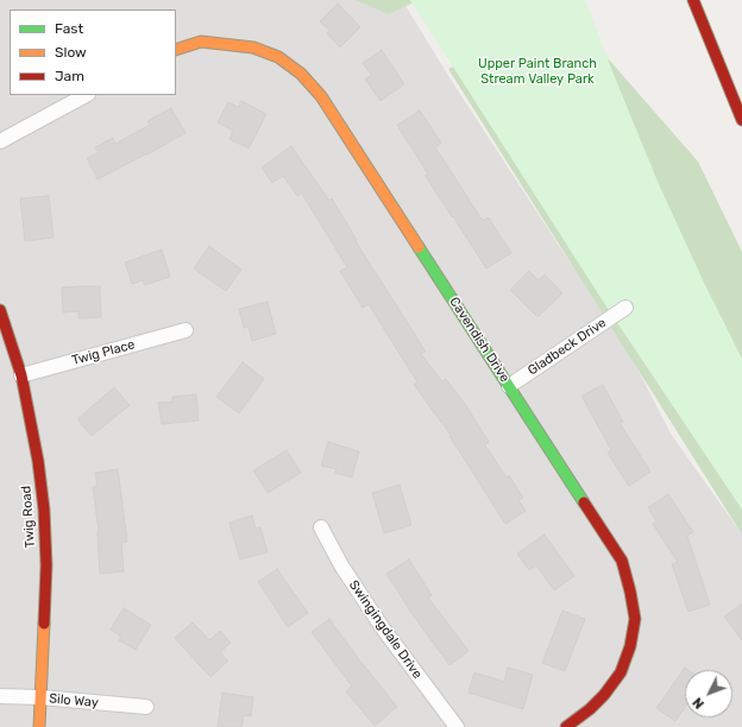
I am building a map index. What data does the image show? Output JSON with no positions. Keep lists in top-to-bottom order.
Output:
{
  "streets": {
    "main road": ["Cavendish Drive", "Twig Road"],
    "street": [
      "Gladbeck Drive",
      "Twig Place",
      "Swingingdale Drive",
      "Silo Way"
    ]
  },
  "crossings": [
    ["Cavendish Drive", "Gladbeck Drive"],
    ["Twig Place", "Twig Road"],
    ["Twig Road", "Silo Way"]
  ],
  "parks": ["Upper Paint Branch Stream Valley Park"],
  "legend": ["Fast", "Slow", "Jam"],
  "north": "bottom left"
}
